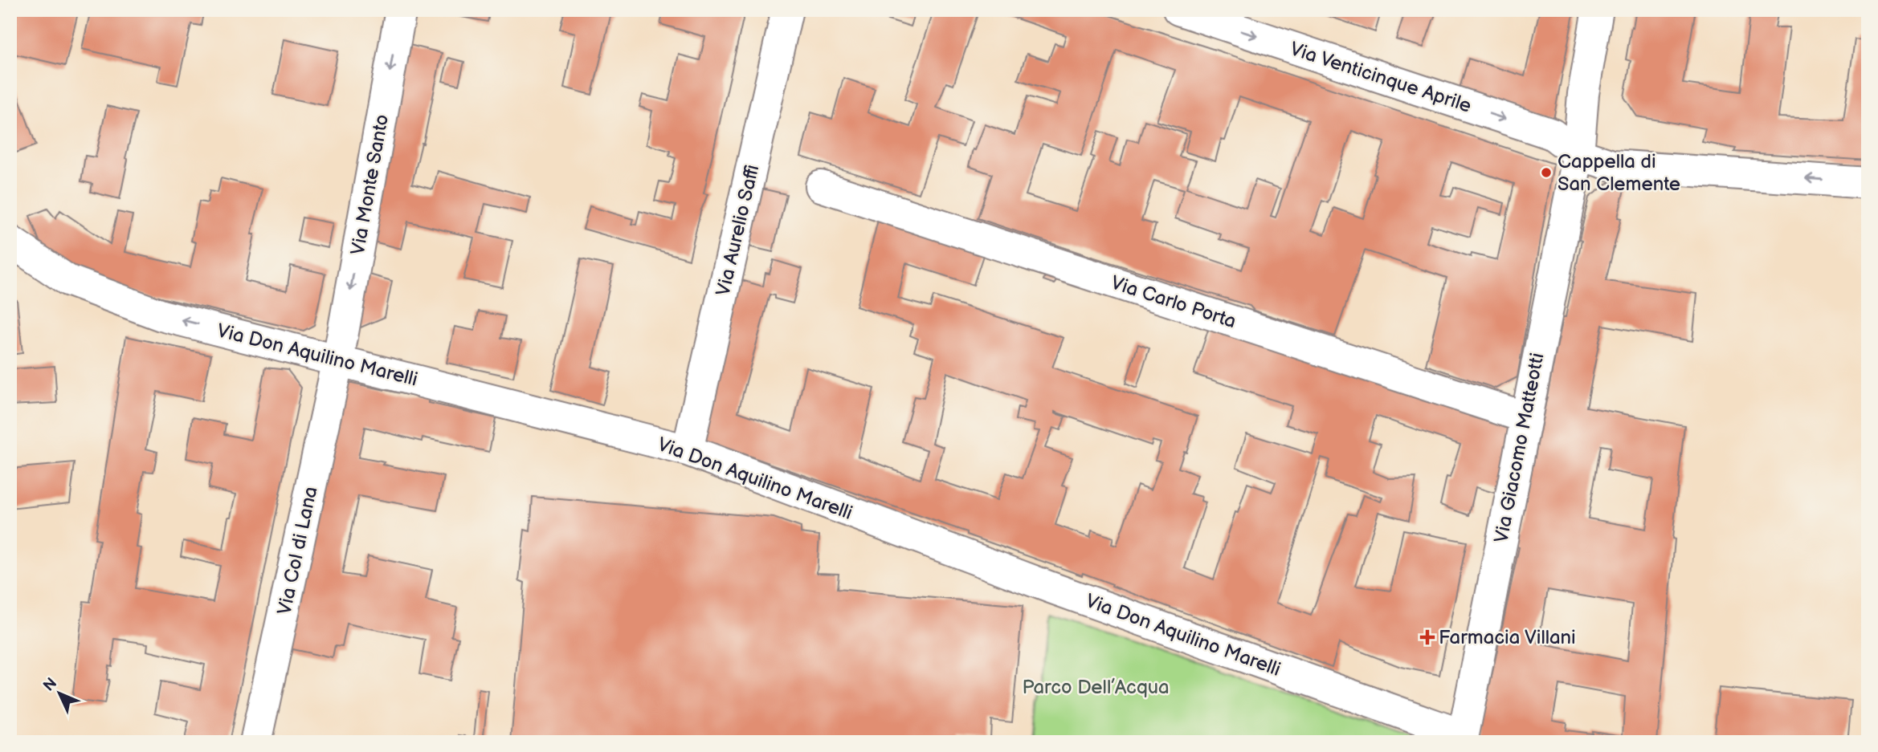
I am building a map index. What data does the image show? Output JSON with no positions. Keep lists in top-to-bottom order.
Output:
{
  "streets": {
    "street": [
      "Via Venticinque Aprile",
      "Via Monte Santo",
      "Via Aurelio Saffi",
      "Via Carlo Porta",
      "Via Don Aquilino Marelli",
      "Via Giacomo Matteotti",
      "Via Col di Lana"
    ]
  },
  "crossings": [
    ["Via Venticinque Aprile", "Via Giacomo Matteotti"],
    ["Via Monte Santo", "Via Don Aquilino Marelli"],
    ["Via Monte Santo", "Via Col di Lana"],
    ["Via Aurelio Saffi", "Via Don Aquilino Marelli"],
    ["Via Carlo Porta", "Via Giacomo Matteotti"],
    ["Via Don Aquilino Marelli", "Via Giacomo Matteotti"],
    ["Via Don Aquilino Marelli", "Via Col di Lana"]
  ],
  "one_way": ["Via Monte Santo"],
  "parks": ["Parco Dell’Acqua"],
  "places": {
    "other": ["Cappella di San Clemente"],
    "health": ["Farmacia Villani"]
  },
  "north": "top left"
}
